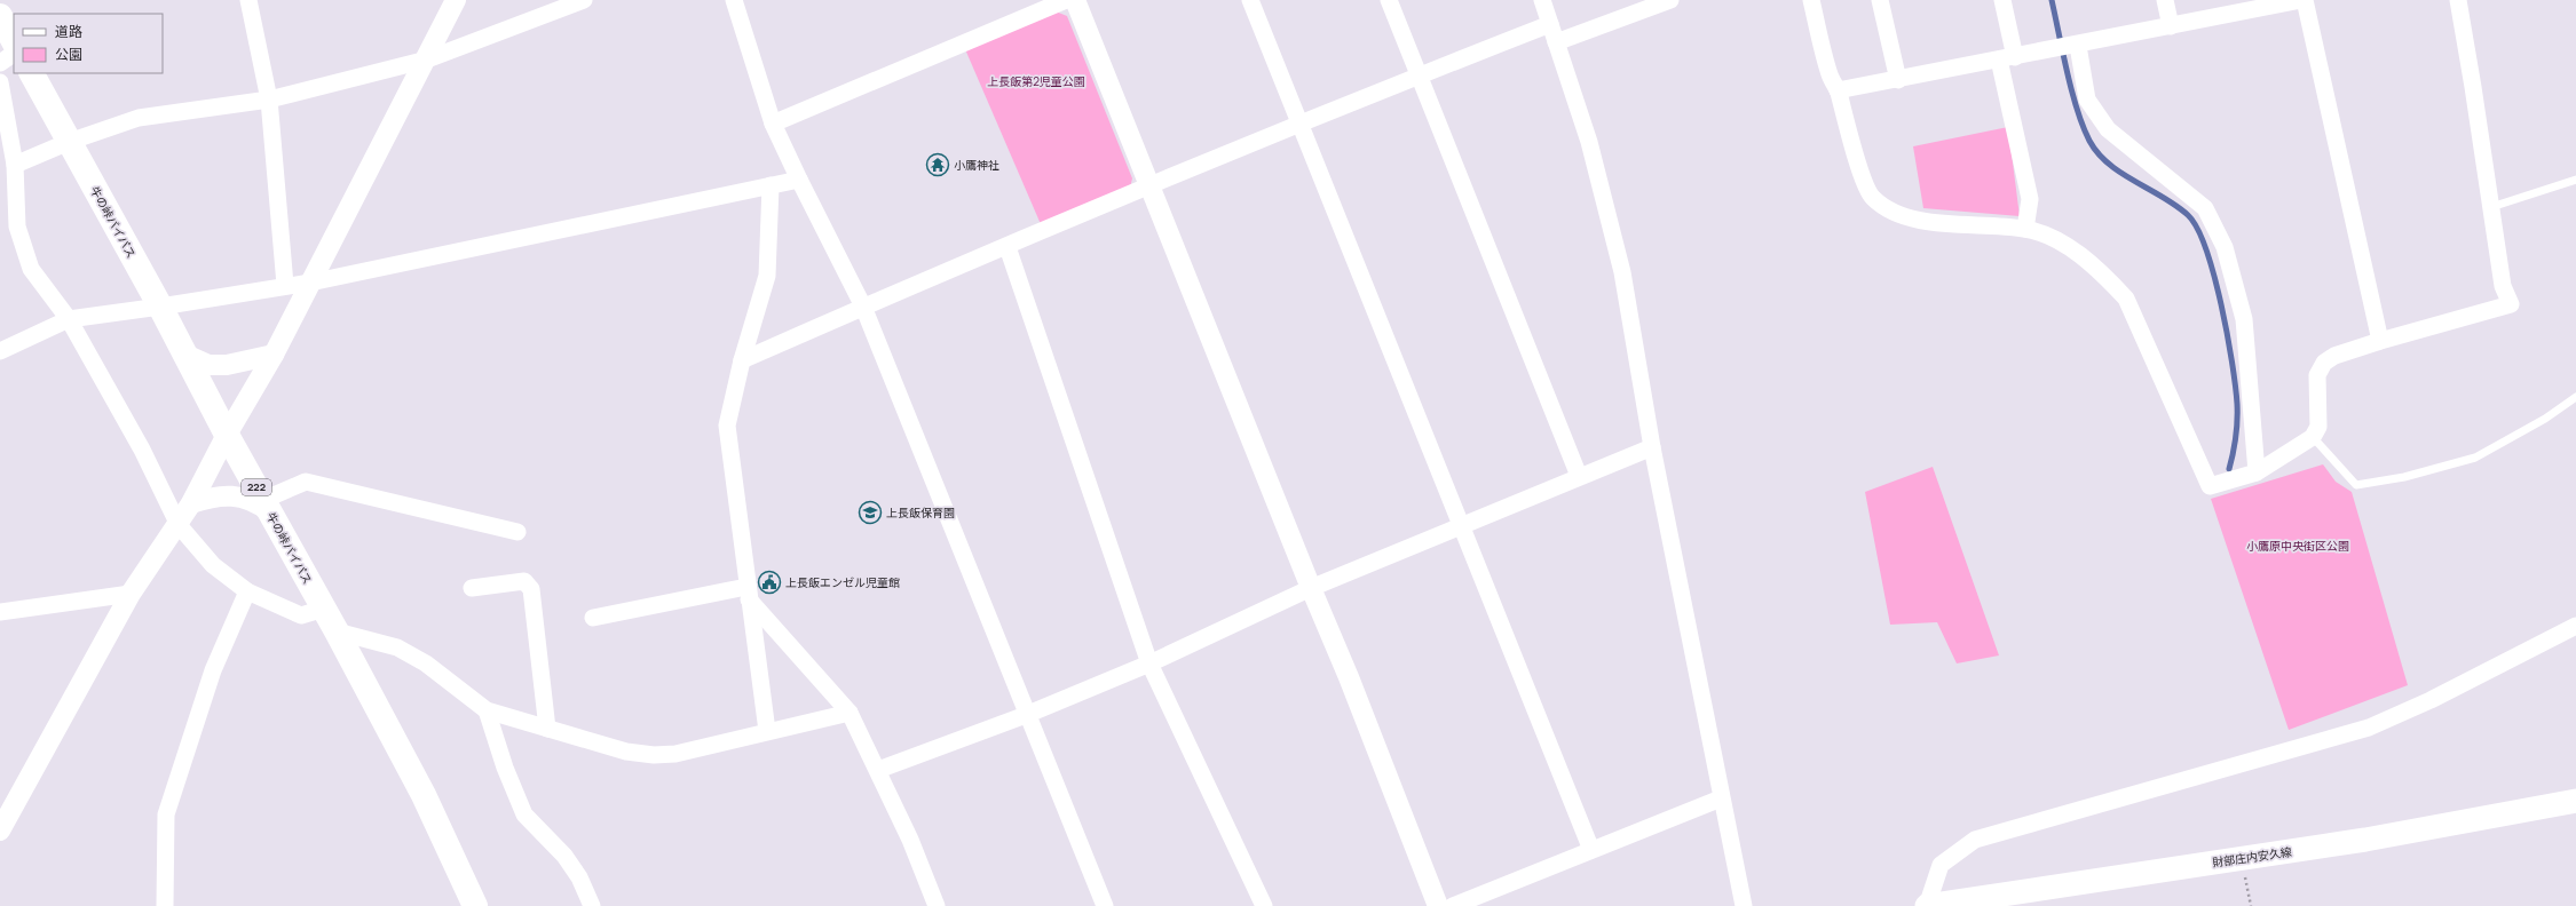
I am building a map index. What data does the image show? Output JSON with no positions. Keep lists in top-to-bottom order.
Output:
{
  "streets": {
    "highway": ["牛の峠バイパス", "222"],
    "main road": ["財部庄内安久線"]
  },
  "parks": ["上長飯第2児童公園", "小鷹原中央街区公園"],
  "places": {
    "temple": ["小鷹神社"],
    "school or university": ["上長飯保育園"],
    "public building": ["上長飯エンゼル児童館"]
  },
  "legend": ["道路", "公園"]
}
